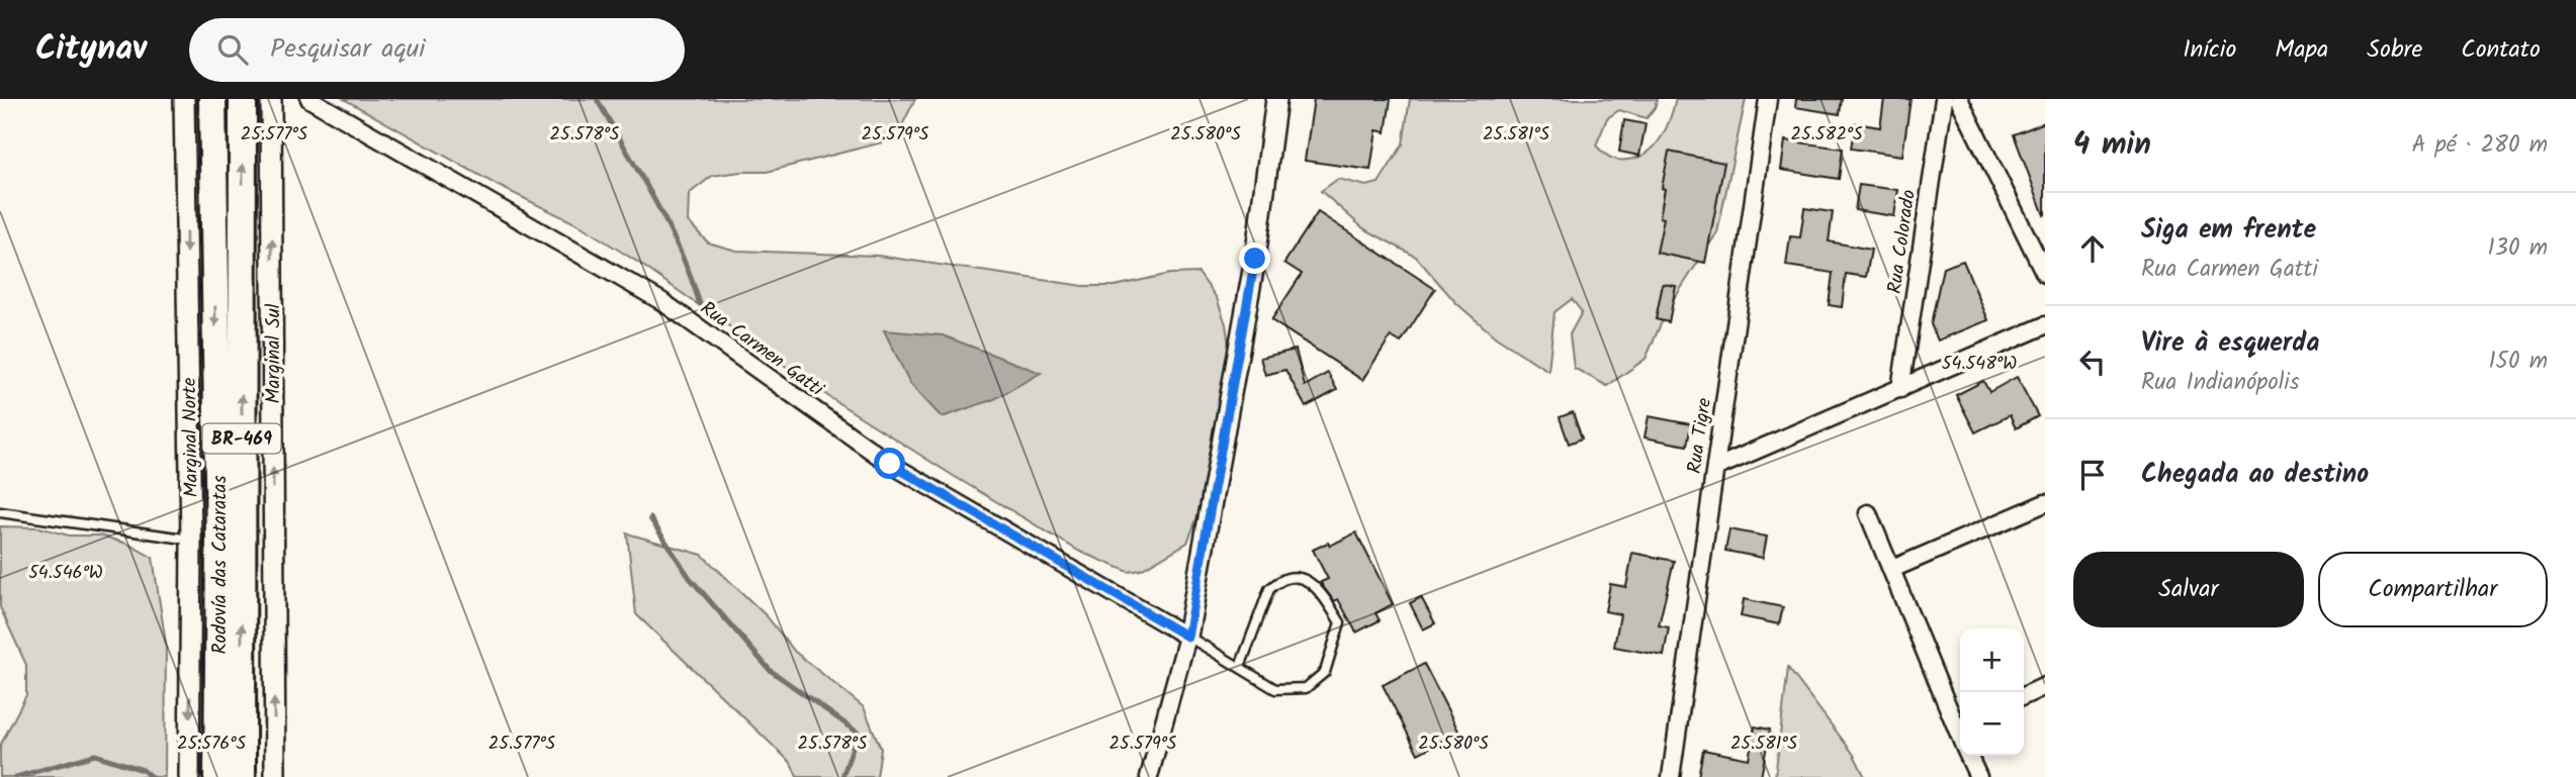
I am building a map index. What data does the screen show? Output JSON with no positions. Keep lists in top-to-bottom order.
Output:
{
  "streets": {
    "highway": ["BR-469", "Rodovía das Cataratas"],
    "street": [
      "Rua Colorado",
      "Rua Carmen Gatti",
      "Marginal Sul",
      "Rua Tigre",
      "Marginal Norte"
    ]
  },
  "one_way": ["Marginal Sul", "Marginal Norte"],
  "page": {
    "header": "Citynav",
    "search": "Pesquisar aqui",
    "nav": [
      "Início",
      "Mapa",
      "Sobre",
      "Contato"
    ],
    "heading": ["4 min", "A pé · 280 m"],
    "list": [
      ["Siga em frente", "Rua Carmen Gatti", "130 m"],
      ["Vire à esquerda", "Rua Indianópolis", "150 m"],
      "Chegada ao destino"
    ],
    "buttons": ["Salvar", "Compartilhar"],
    "map_buttons": ["+", "−"]
  },
  "coordinates": [
    "25.577°S",
    "25.578°S",
    "25.579°S",
    "25.580°S",
    "25.581°S",
    "25.582°S",
    "54.548°W",
    "54.546°W",
    "25.576°S"
  ]
}
